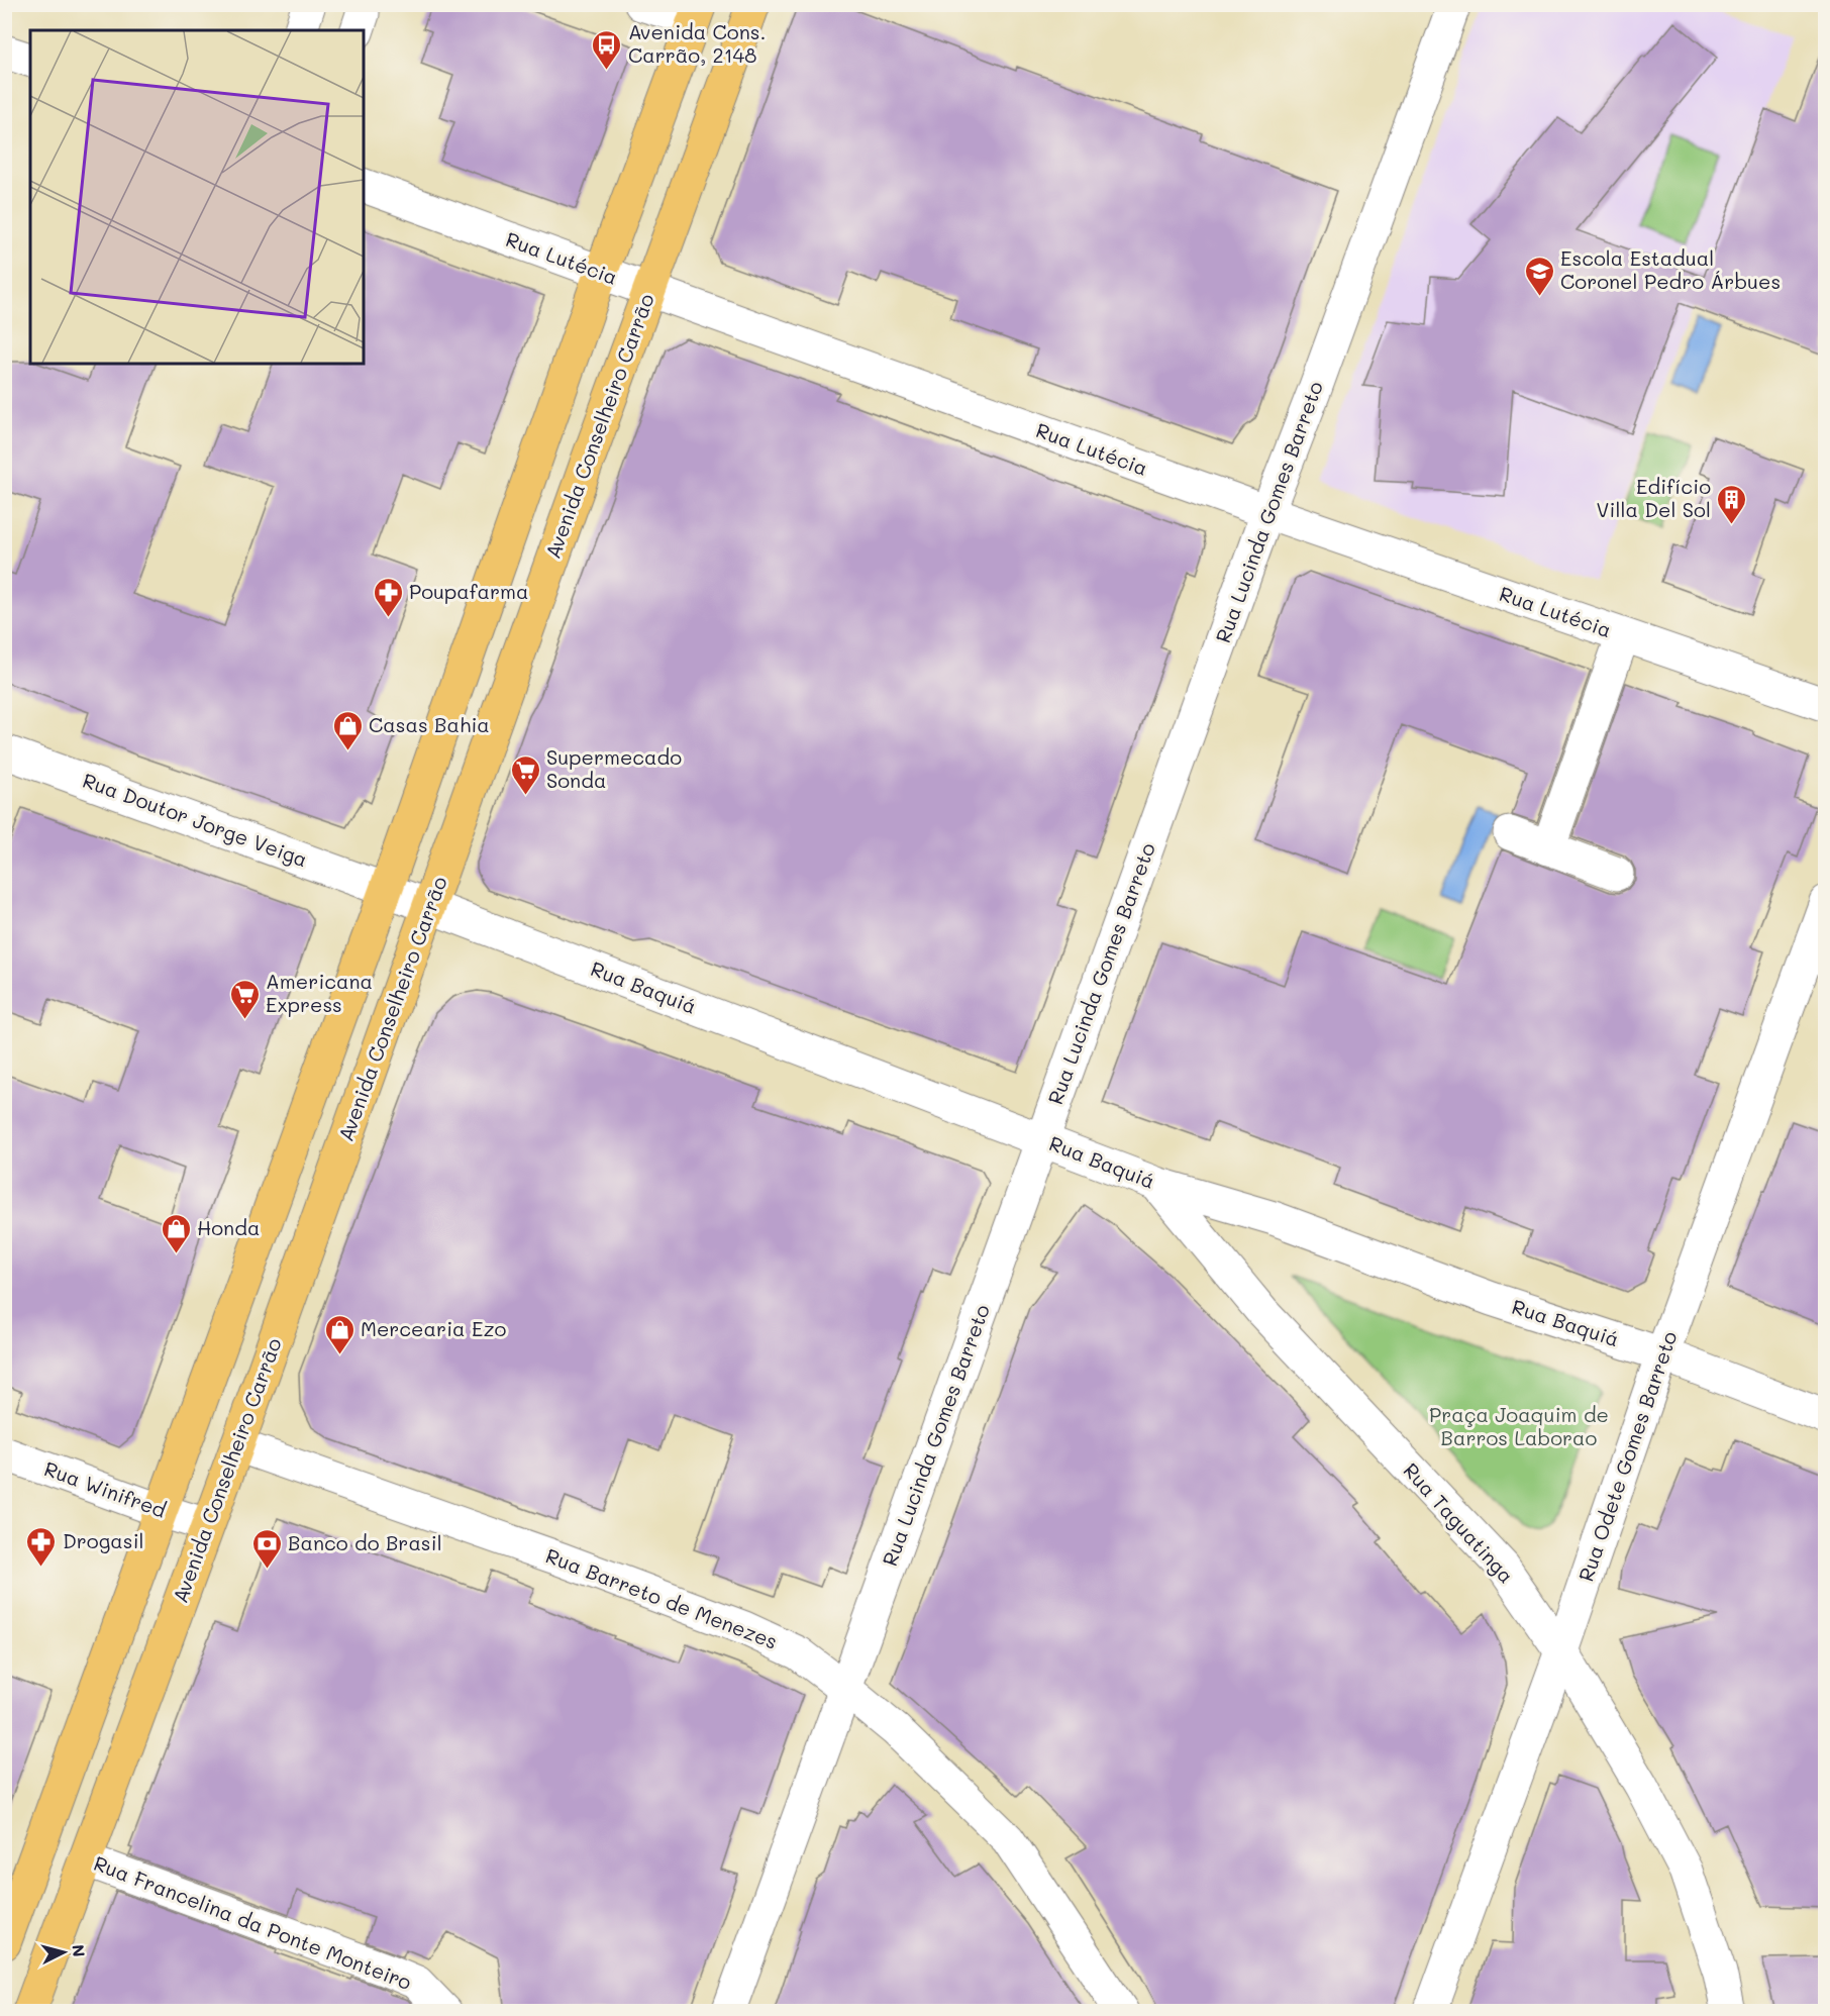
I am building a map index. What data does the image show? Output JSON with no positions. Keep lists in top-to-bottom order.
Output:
{
  "streets": {
    "main road": ["Avenida Conselheiro Carrão"],
    "street": [
      "Rua Lutécia",
      "Rua Lucinda Gomes Barreto",
      "Rua Doutor Jorge Veiga",
      "Rua Baquiá",
      "Rua Odete Gomes Barreto",
      "Rua Winifred",
      "Rua Taguatinga",
      "Rua Barreto de Menezes",
      "Rua Francelina da Ponte Monteiro"
    ]
  },
  "crossings": [
    ["Rua Lutécia", "Avenida Conselheiro Carrão"],
    ["Rua Lutécia", "Rua Lucinda Gomes Barreto"],
    ["Avenida Conselheiro Carrão", "Rua Baquiá"],
    ["Avenida Conselheiro Carrão", "Rua Winifred"],
    ["Avenida Conselheiro Carrão", "Rua Barreto de Menezes"],
    ["Avenida Conselheiro Carrão", "Rua Francelina da Ponte Monteiro"],
    ["Rua Lucinda Gomes Barreto", "Rua Baquiá"],
    ["Rua Lucinda Gomes Barreto", "Rua Barreto de Menezes"],
    ["Rua Doutor Jorge Veiga", "Rua Baquiá"],
    ["Rua Baquiá", "Rua Odete Gomes Barreto"],
    ["Rua Baquiá", "Rua Taguatinga"],
    ["Rua Odete Gomes Barreto", "Rua Taguatinga"]
  ],
  "parks": ["Praça Joaquim de Barros Laborao"],
  "places": {
    "bus stop": ["Avenida Cons. Carrão, 2148"],
    "school or university": ["Escola Estadual Coronel Pedro Árbues"],
    "building": ["Edifício Villa Del Sol"],
    "pharmacy": ["Poupafarma", "Drogasil"],
    "shop": ["Casas Bahia", "Honda", "Mercearia Ezo"],
    "supermarket": ["Supermecado Sonda", "Americana Express"],
    "bank": ["Banco do Brasil"]
  },
  "north": "right"
}
